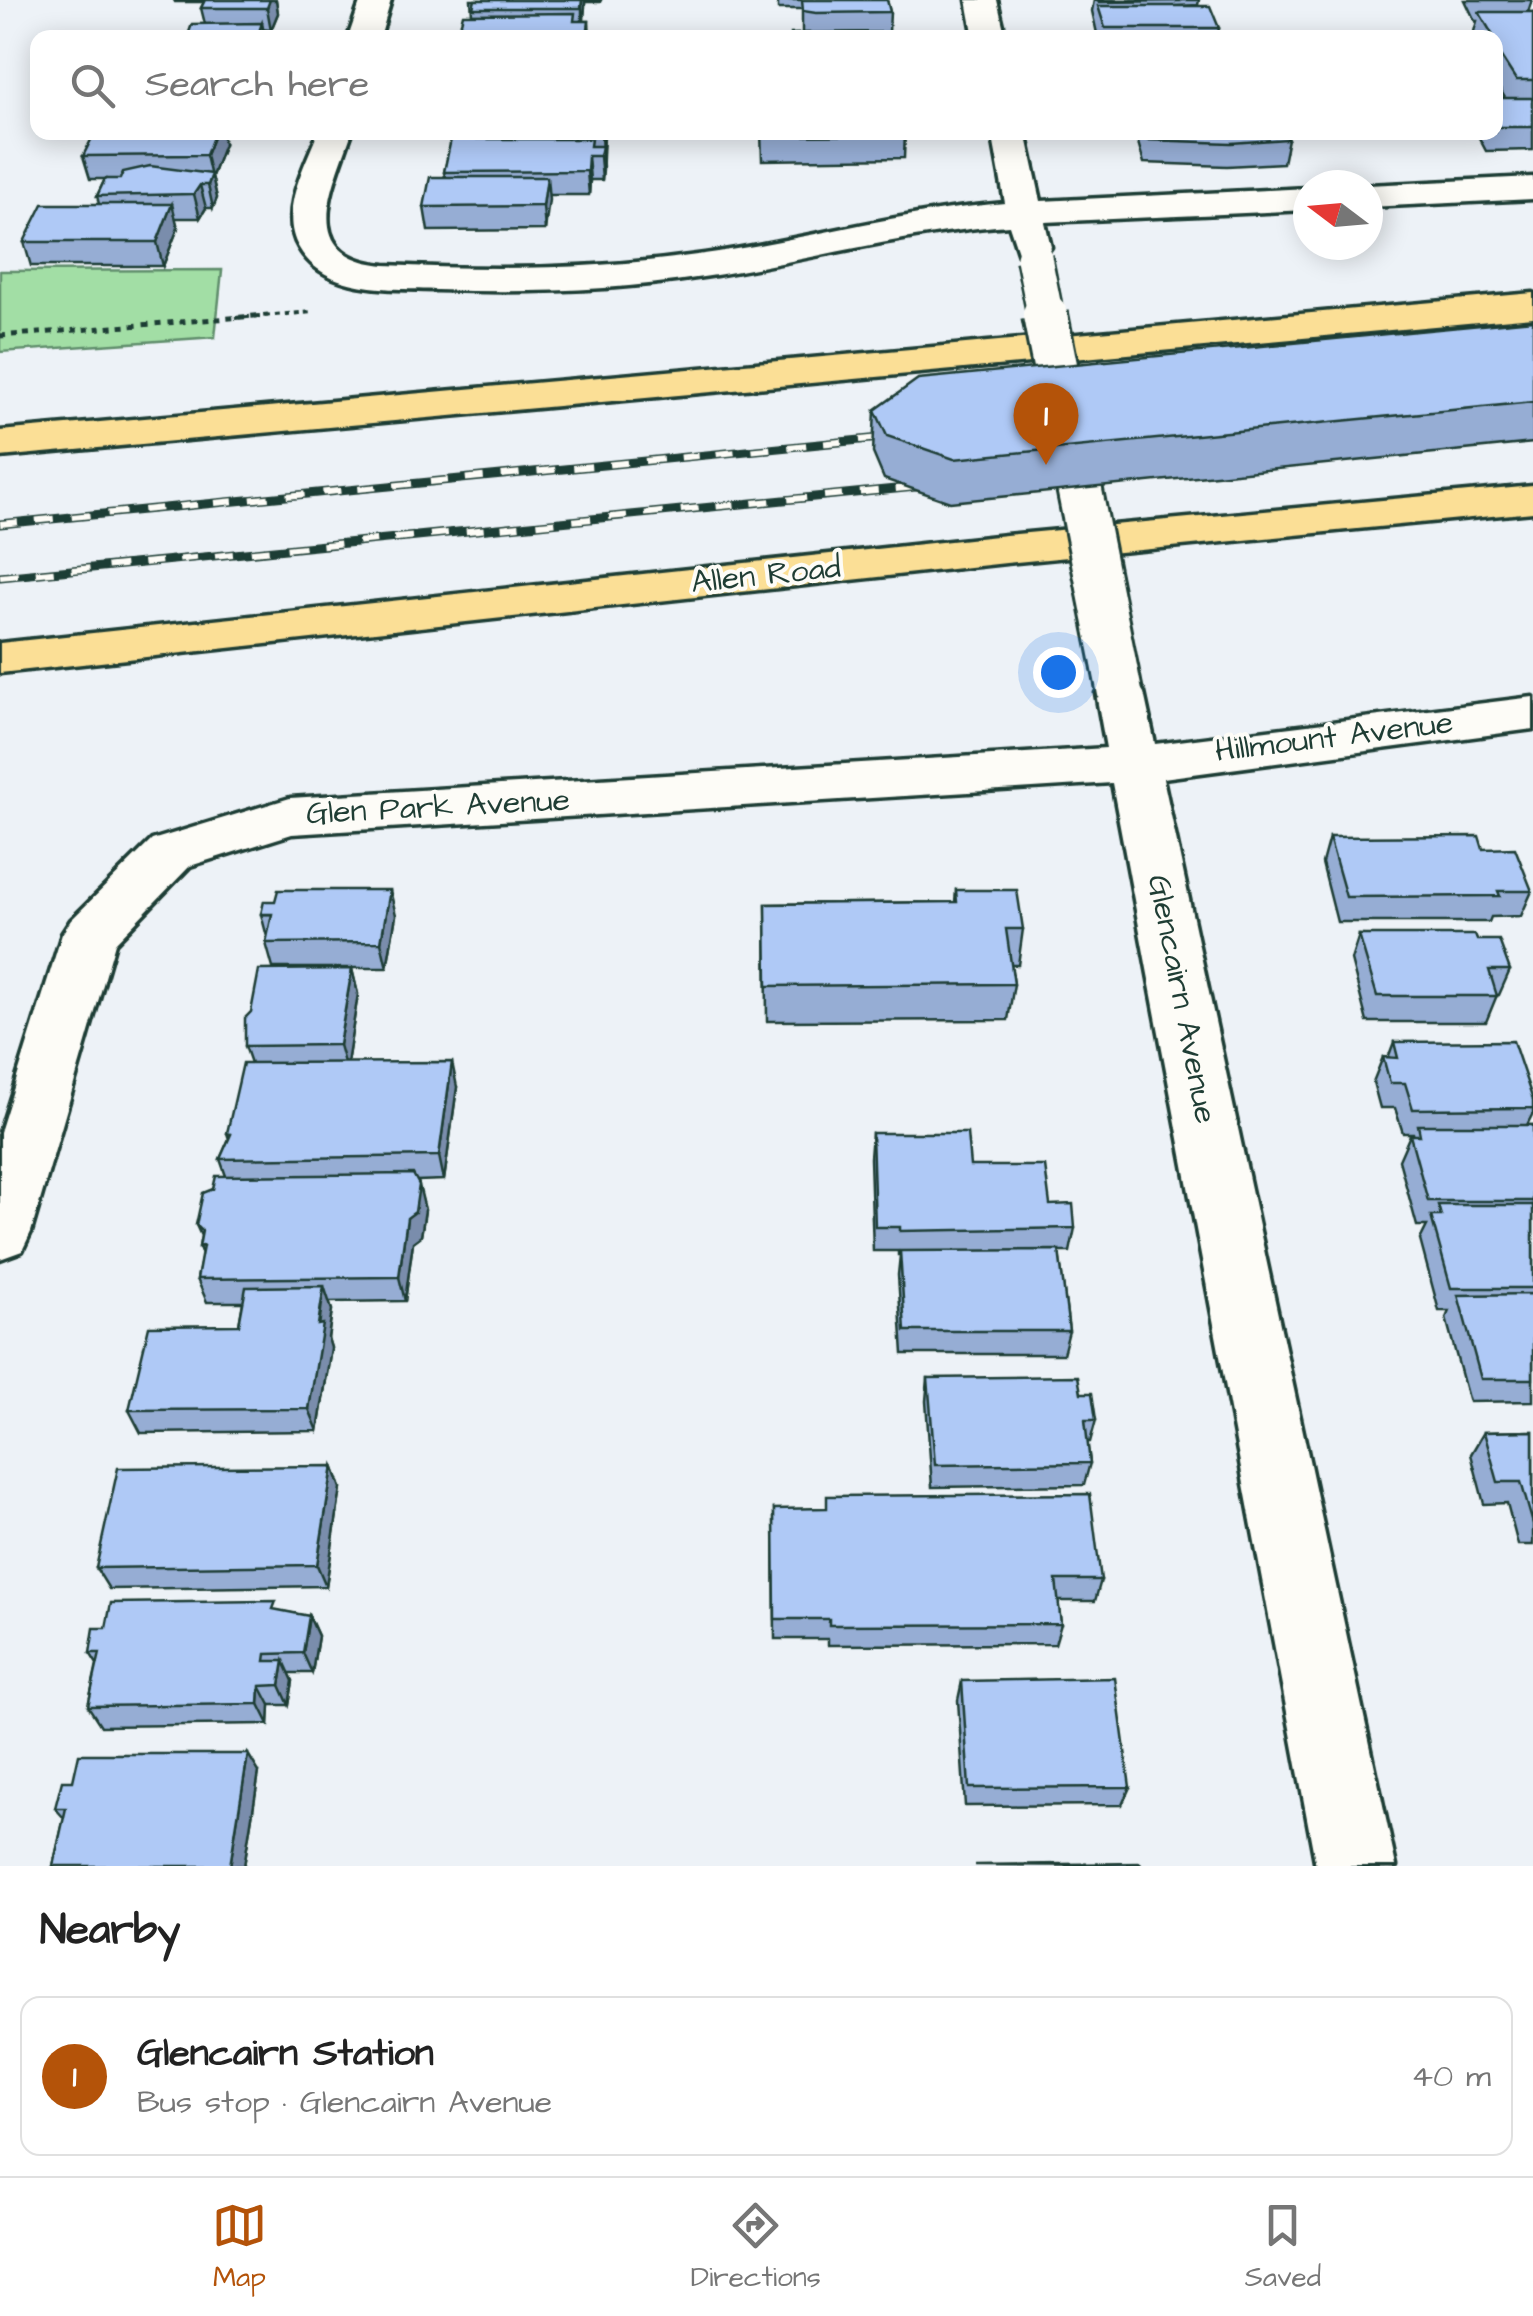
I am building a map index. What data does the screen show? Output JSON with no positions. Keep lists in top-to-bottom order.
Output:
{
  "streets": {
    "highway": ["Allen Road"],
    "street": ["Hillmount Avenue", "Glen Park Avenue", "Glencairn Avenue"]
  },
  "crossings": [
    ["Hillmount Avenue", "Glen Park Avenue"],
    ["Hillmount Avenue", "Glencairn Avenue"],
    ["Glen Park Avenue", "Glencairn Avenue"]
  ],
  "north": "left",
  "page": {
    "search": "Search here",
    "pins": "1",
    "heading": "Nearby",
    "list": [
      {
        "mark": "1",
        "name": "Glencairn Station",
        "note": "Bus stop · Glencairn Avenue",
        "value": "40 m"
      }
    ],
    "nav": ["Map", "Directions", "Saved"]
  }
}
